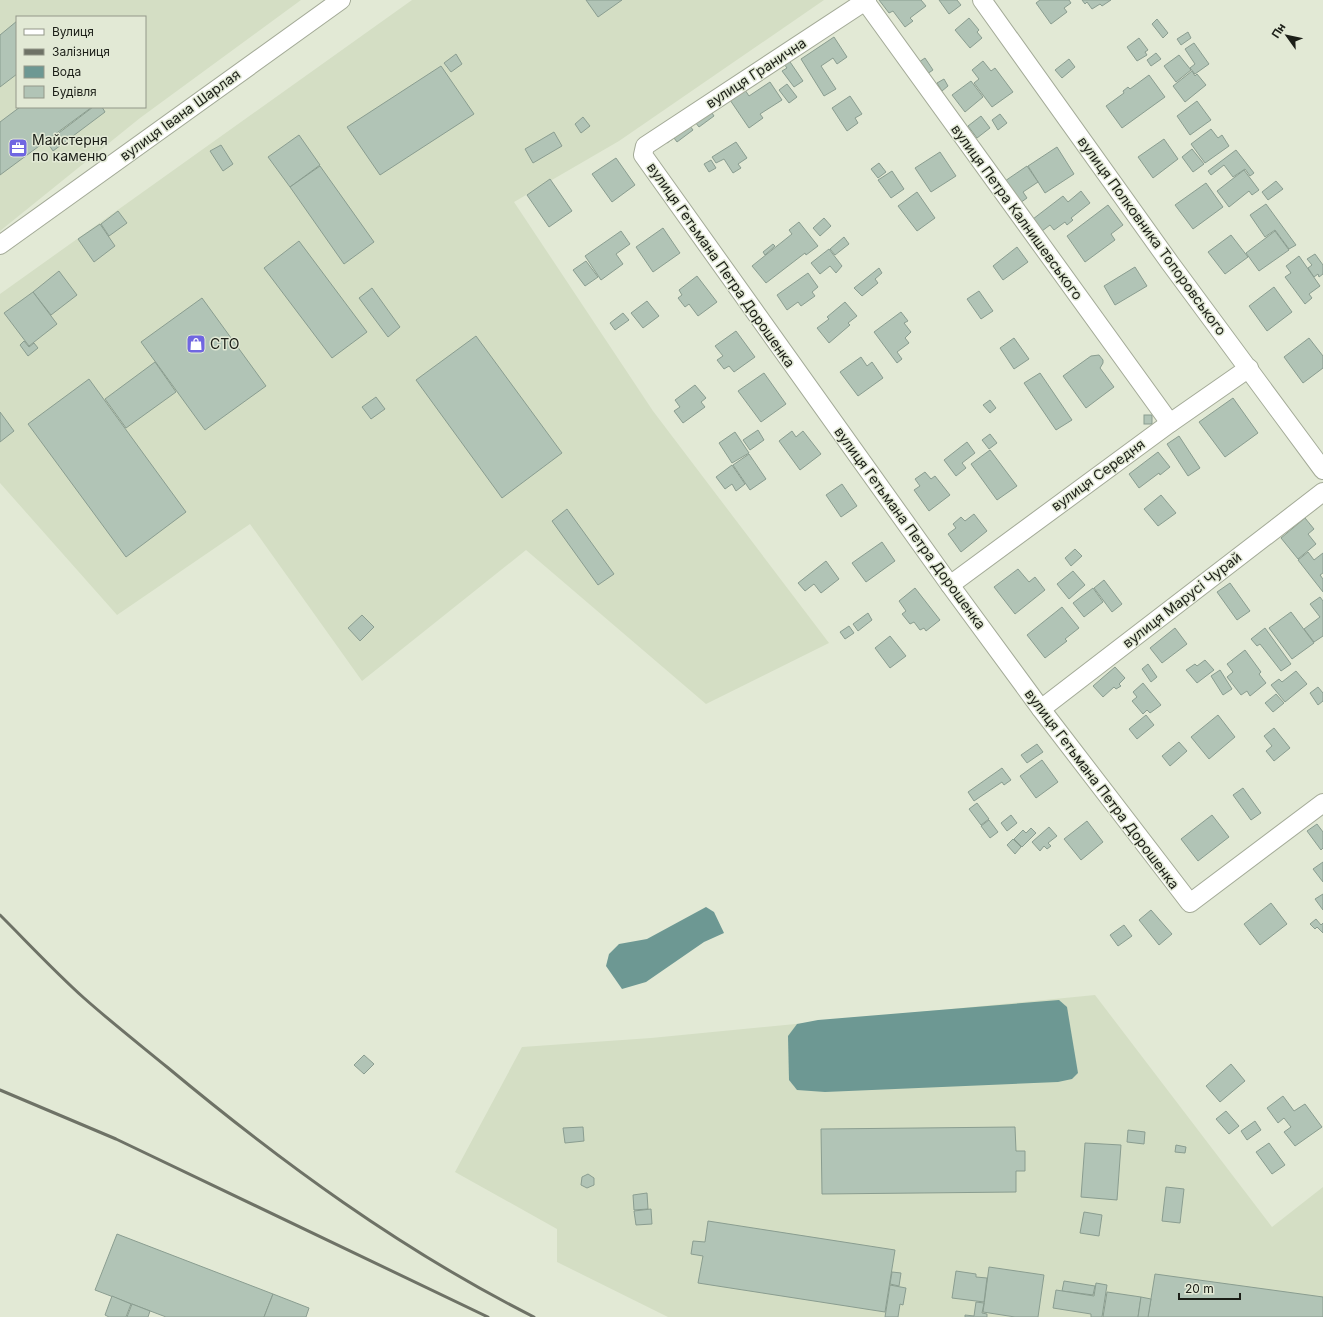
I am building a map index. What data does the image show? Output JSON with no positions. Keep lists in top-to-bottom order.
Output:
{
  "streets": {
    "street": [
      "вулиця Гранична",
      "вулиця Івана Шарлая",
      "вулиця Петра Калнишевського",
      "вулиця Полковника Топоровського",
      "вулиця Гетьмана Петра Дорошенка",
      "вулиця Середня",
      "вулиця Марусі Чурай"
    ]
  },
  "crossings": [
    ["вулиця Гранична", "вулиця Петра Калнишевського"],
    ["вулиця Гранична", "вулиця Гетьмана Петра Дорошенка"],
    ["вулиця Петра Калнишевського", "вулиця Середня"],
    ["вулиця Полковника Топоровського", "вулиця Середня"],
    ["вулиця Гетьмана Петра Дорошенка", "вулиця Середня"],
    ["вулиця Гетьмана Петра Дорошенка", "вулиця Марусі Чурай"]
  ],
  "places": {
    "office": ["Майстерня по каменю"],
    "shop": ["СТО"]
  },
  "legend": [
    "Вулиця",
    "Залізниця",
    "Вода",
    "Будівля"
  ],
  "scale_bar": "20 m",
  "north": "top left"
}
